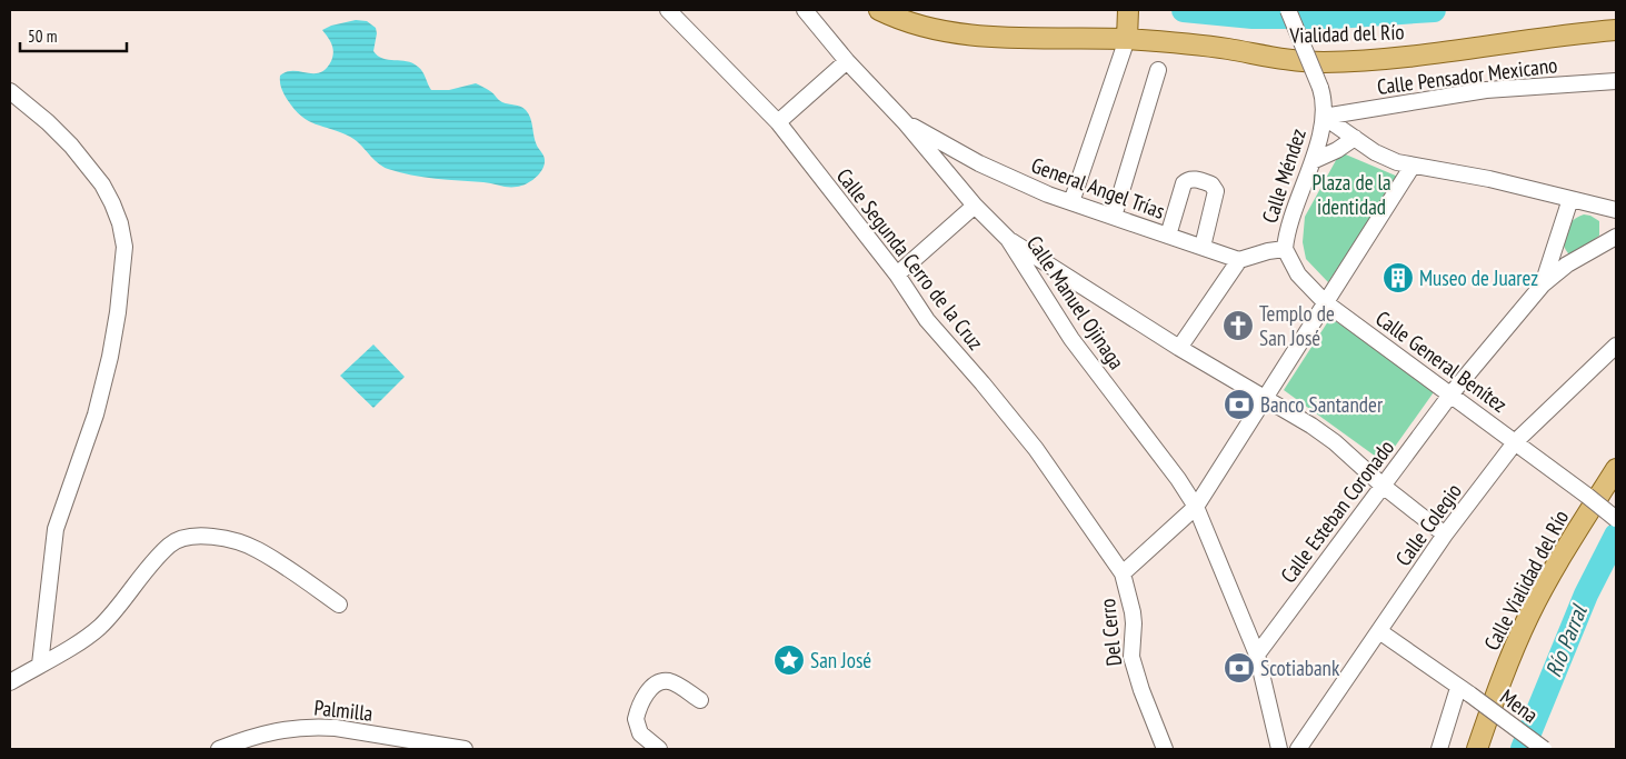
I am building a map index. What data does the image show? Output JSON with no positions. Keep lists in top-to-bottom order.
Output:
{
  "streets": {
    "main road": ["Vialidad del Río", "Calle Vialidad del Río"],
    "street": [
      "Calle Pensador Mexicano",
      "Calle Méndez",
      "General Angel Trías",
      "Calle Segunda Cerro de la Cruz",
      "Calle Manuel Ojinaga",
      "Calle General Benítez",
      "Calle Esteban Coronado",
      "Calle Colegio",
      "Del Cerro",
      "Mena",
      "Palmilla"
    ]
  },
  "crossings": [
    ["Calle Pensador Mexicano", "Calle Méndez"],
    ["Calle Méndez", "Calle General Benítez"],
    ["General Angel Trías", "Calle Manuel Ojinaga"],
    ["Calle Segunda Cerro de la Cruz", "Del Cerro"],
    ["Calle Manuel Ojinaga", "Calle Esteban Coronado"],
    ["Calle General Benítez", "Calle Esteban Coronado"],
    ["Calle General Benítez", "Calle Colegio"],
    ["Calle Colegio", "Mena"]
  ],
  "water": ["Río Parral"],
  "parks": ["Plaza de la identidad"],
  "places": {
    "building": ["Museo de Juarez"],
    "church": ["Templo de San José"],
    "bank": ["Banco Santander", "Scotiabank"],
    "place": ["San José"]
  },
  "scale_bar": "50 m"
}
